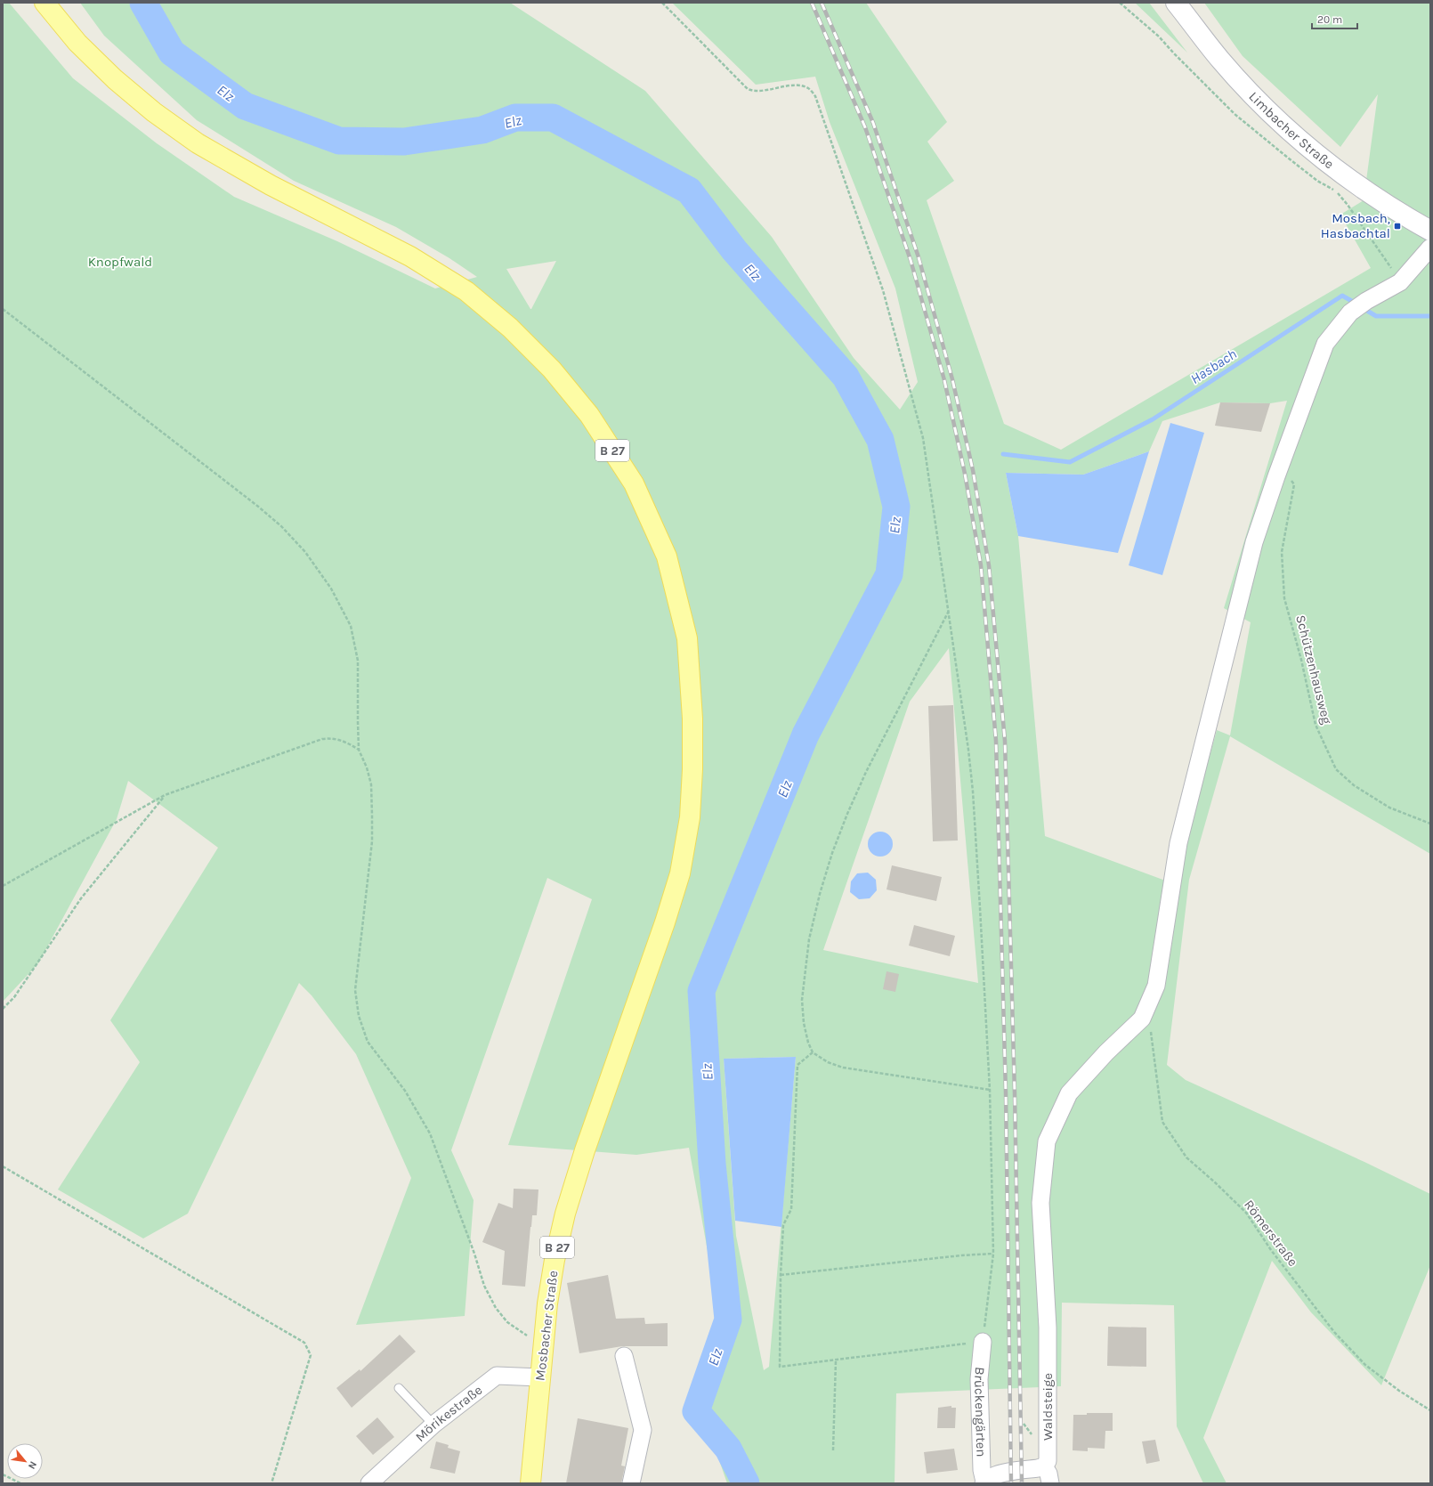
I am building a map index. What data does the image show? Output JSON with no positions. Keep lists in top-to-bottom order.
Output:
{
  "streets": {
    "main road": ["Limbacher Straße", "B 27", "Mosbacher Straße"],
    "street": ["Waldsteige", "Brückengärten", "Mörikestraße"],
    "path": ["Schützenhausweg", "Römerstraße"]
  },
  "crossings": [
    ["Römerstraße", "Waldsteige"],
    ["Mosbacher Straße", "Mörikestraße"]
  ],
  "water": ["Elz", "Hasbach"],
  "parks": ["Knopfwald"],
  "places": {
    "transit": ["Mosbach, Hasbachtal"]
  },
  "scale_bar": "20 m",
  "north": "bottom right"
}
